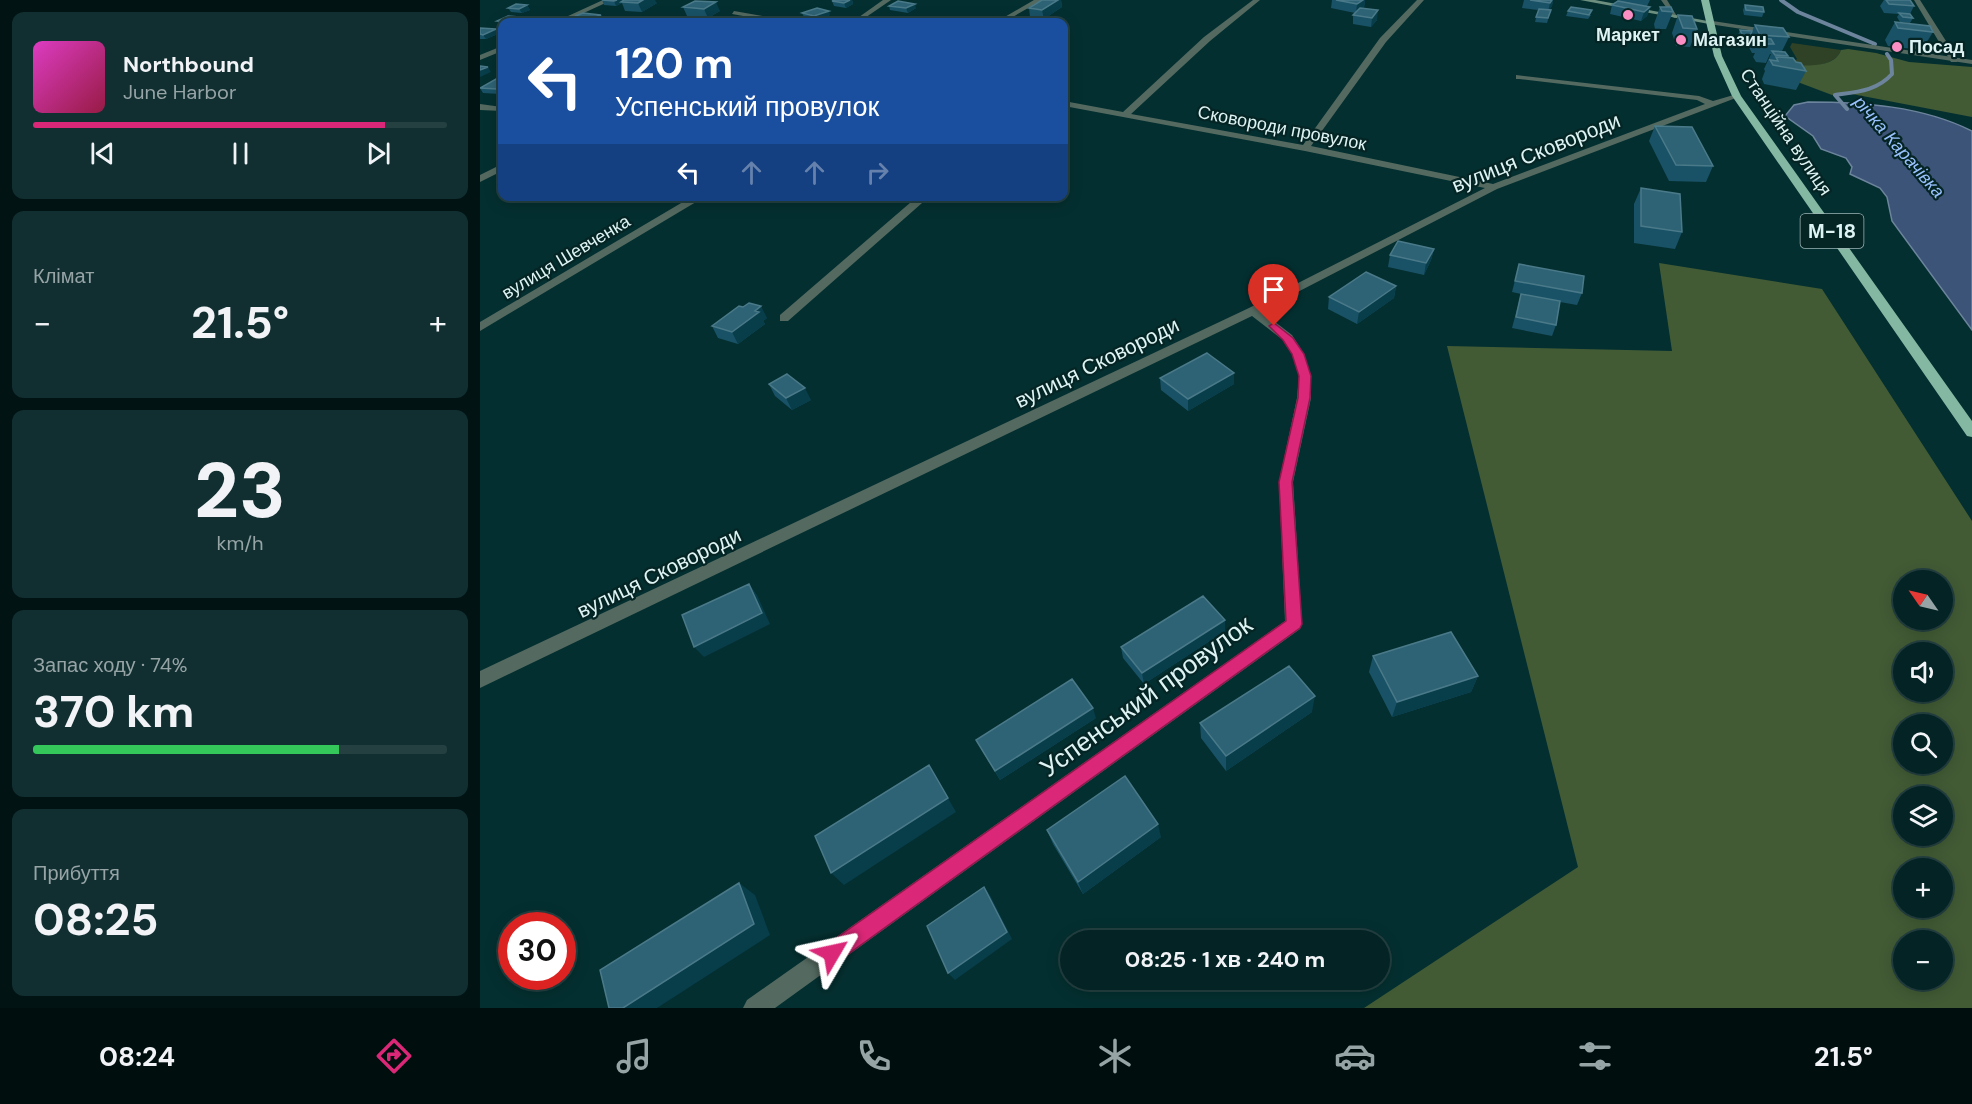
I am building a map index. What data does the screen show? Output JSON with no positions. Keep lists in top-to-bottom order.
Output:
{
  "streets": {
    "highway": ["Станційна вулиця", "М-18"],
    "street": [
      "Сковороди провулок",
      "вулиця Сковороди",
      "вулиця Шевченка",
      "Успенський провулок"
    ]
  },
  "crossings": [
    ["Сковороди провулок", "вулиця Сковороди"],
    ["Станційна вулиця", "вулиця Сковороди"],
    ["Станційна вулиця", "М-18"],
    ["вулиця Сковороди", "Успенський провулок"]
  ],
  "water": ["річка Карачівка"],
  "places": ["Маркет", "Магазин", "Посад"],
  "north": "top left",
  "page": {
    "turn": ["120 m", "Успенський провулок"],
    "song": ["Northbound", "June Harbor"],
    "tile": [
      "Клімат",
      ["23", "km/h"],
      ["Запас ходу · 74%", "370 km"],
      ["Прибуття", "08:25"]
    ],
    "heat": ["−", "21.5°", "+"],
    "map_buttons": ["+", "−"],
    "limit": "30",
    "trip": "08:25 · 1 хв · 240 m",
    "tabs": ["08:24", "21.5°"]
  }
}
